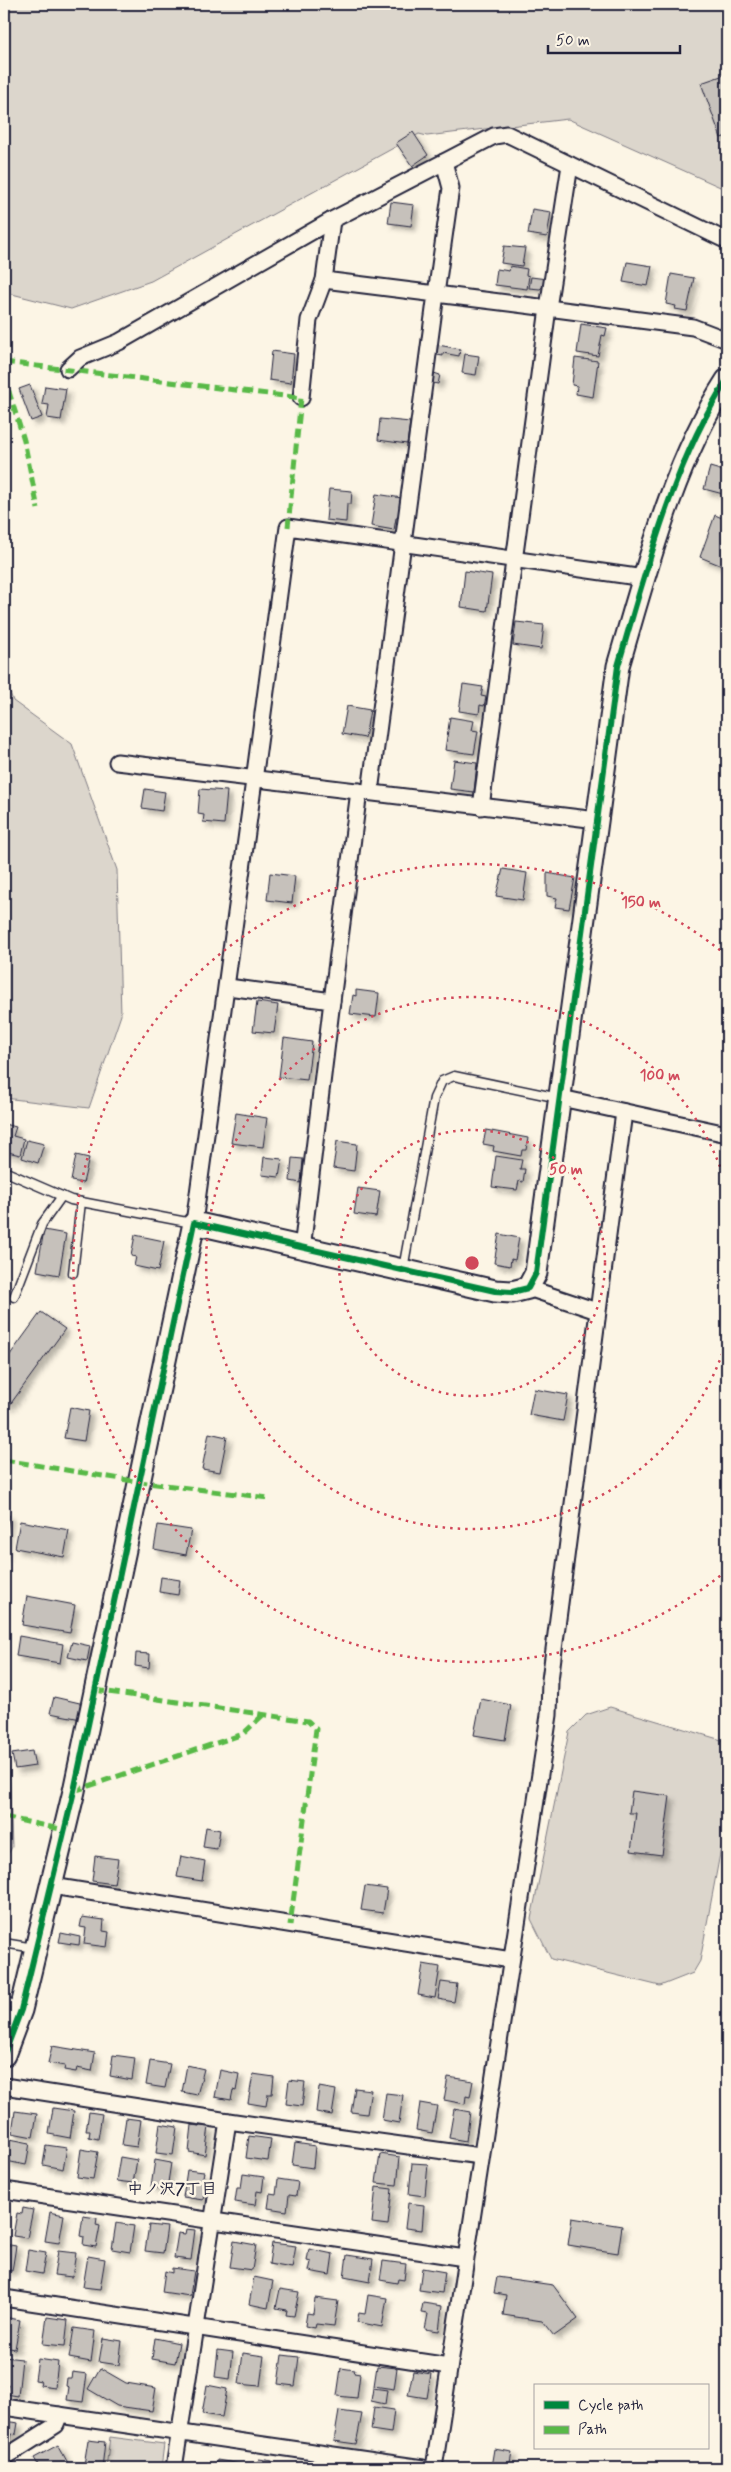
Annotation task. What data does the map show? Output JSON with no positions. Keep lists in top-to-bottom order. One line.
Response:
{"districts":["中ノ沢7丁目"],"legend":["Cycle path","Path"],"scale_bar":"50 m","rings":["150 m","100 m","50 m"]}
